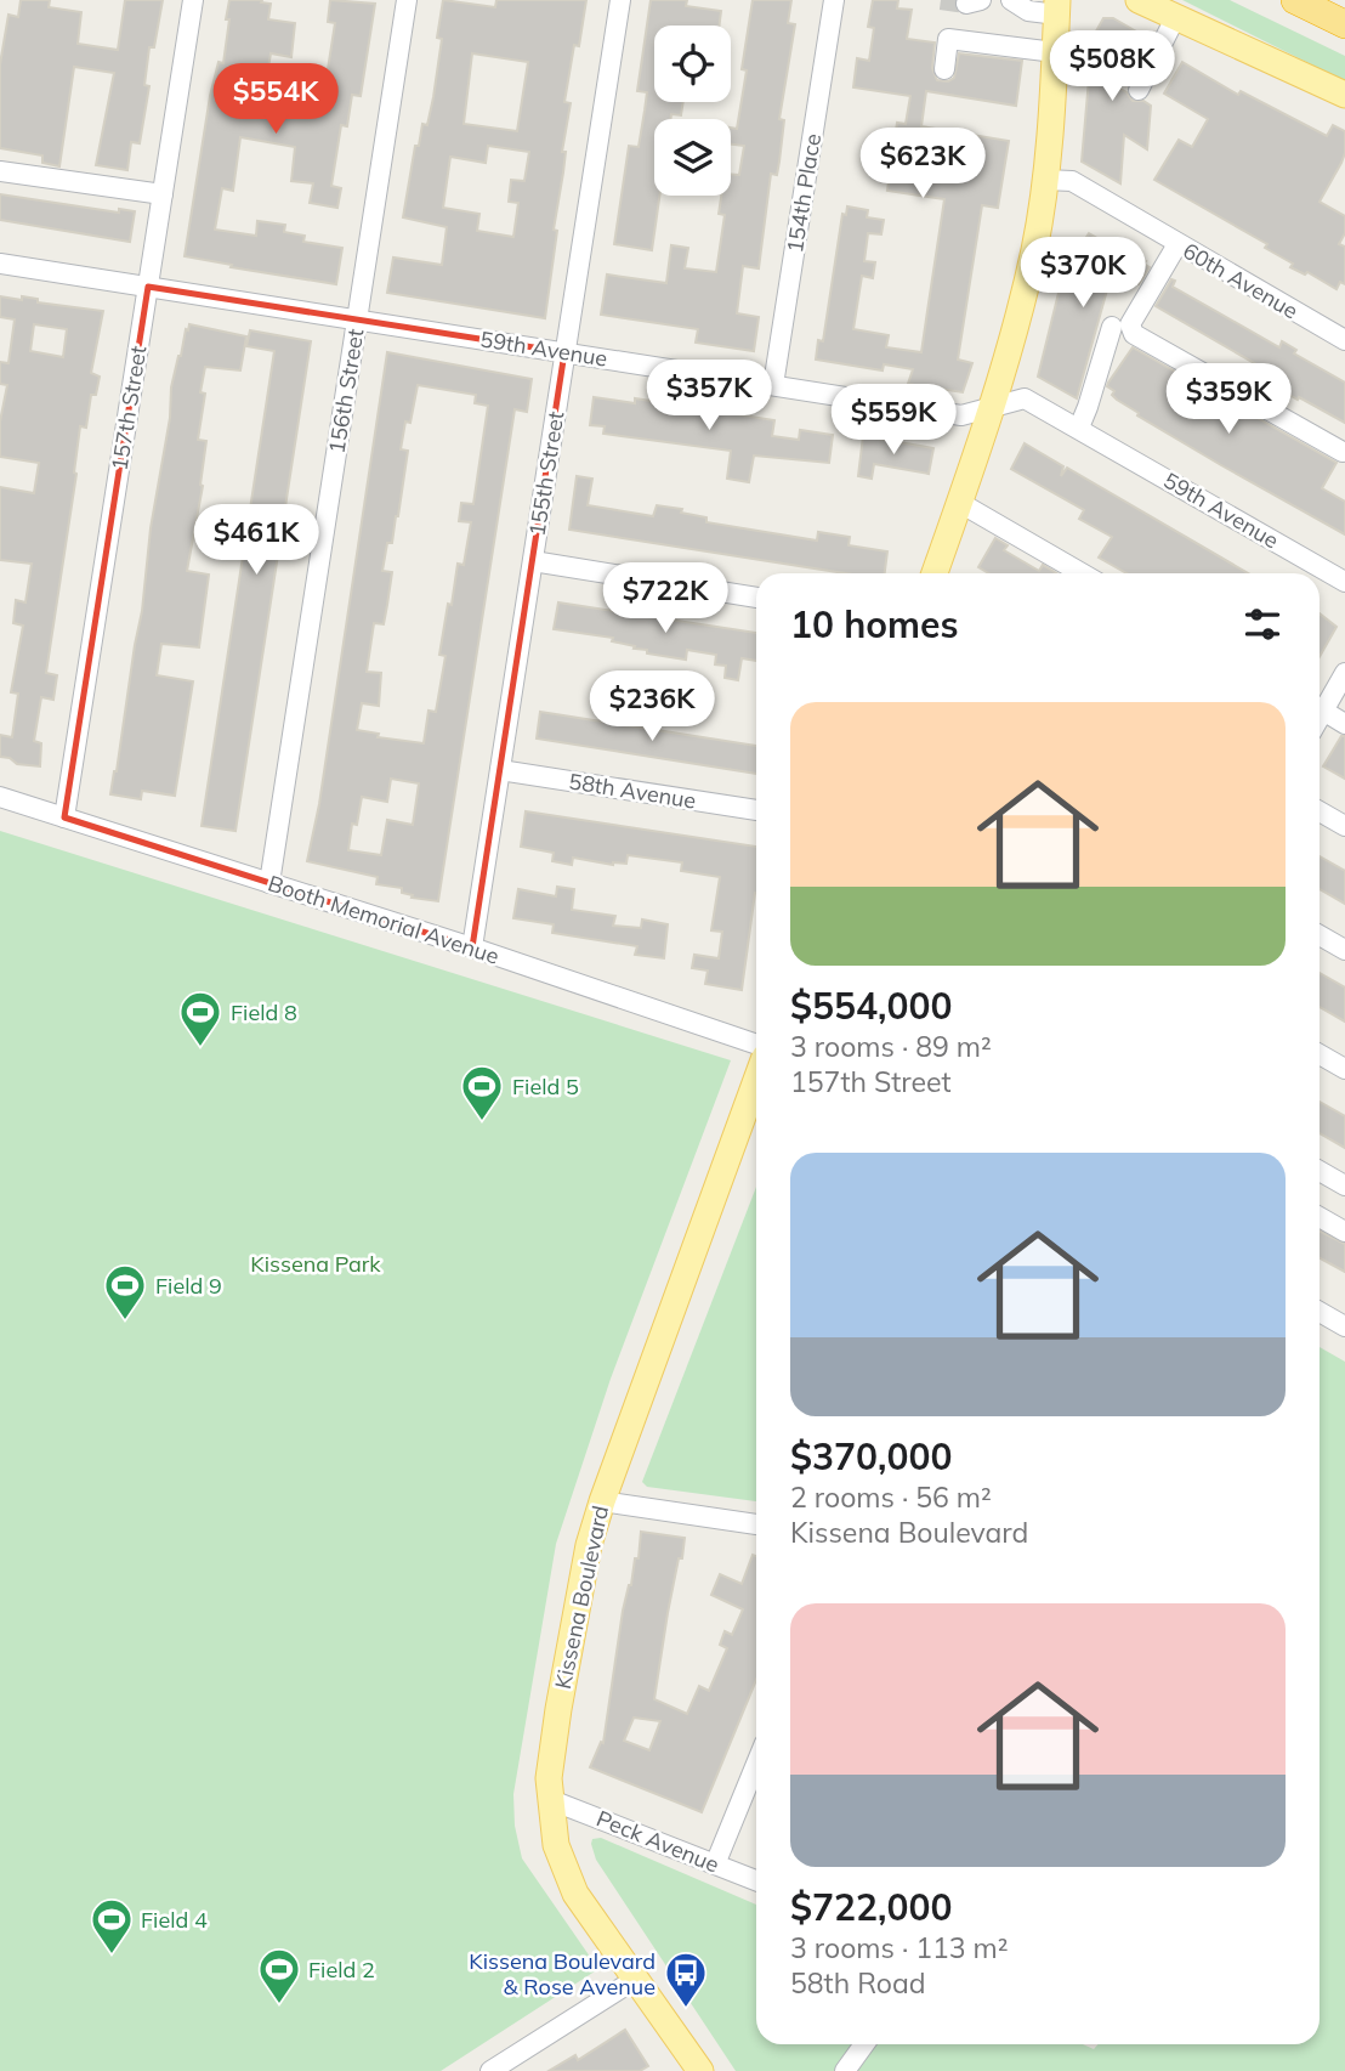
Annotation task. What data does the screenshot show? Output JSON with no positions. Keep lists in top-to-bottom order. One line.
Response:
{"streets":{"main road":["Kissena Boulevard"],"street":["154th Place","60th Avenue","59th Avenue","156th Street","157th Street","155th Street","58th Avenue","Booth Memorial Avenue","Peck Avenue"]},"crossings":[["154th Place","59th Avenue"],["59th Avenue","156th Street"],["59th Avenue","157th Street"],["59th Avenue","155th Street"],["156th Street","Booth Memorial Avenue"],["157th Street","Booth Memorial Avenue"],["155th Street","58th Avenue"],["155th Street","Booth Memorial Avenue"],["Kissena Boulevard","Peck Avenue"]],"parks":["Kissena Park"],"places":{"sports":["Field 8","Field 5","Field 9","Field 4","Field 2"],"bus stop":["Kissena Boulevard & Rose Avenue"]},"page":{"price":["$508K","$554K","$623K","$370K","$357K","$359K","$559K","$461K","$722K","$236K"],"heading":"10 homes","list":[{"name":"$554,000","note":"3 rooms · 89 m² · 157th Street"},{"name":"$370,000","note":"2 rooms · 56 m² · Kissena Boulevard"},{"name":"$722,000","note":"3 rooms · 113 m² · 58th Road"}]}}
